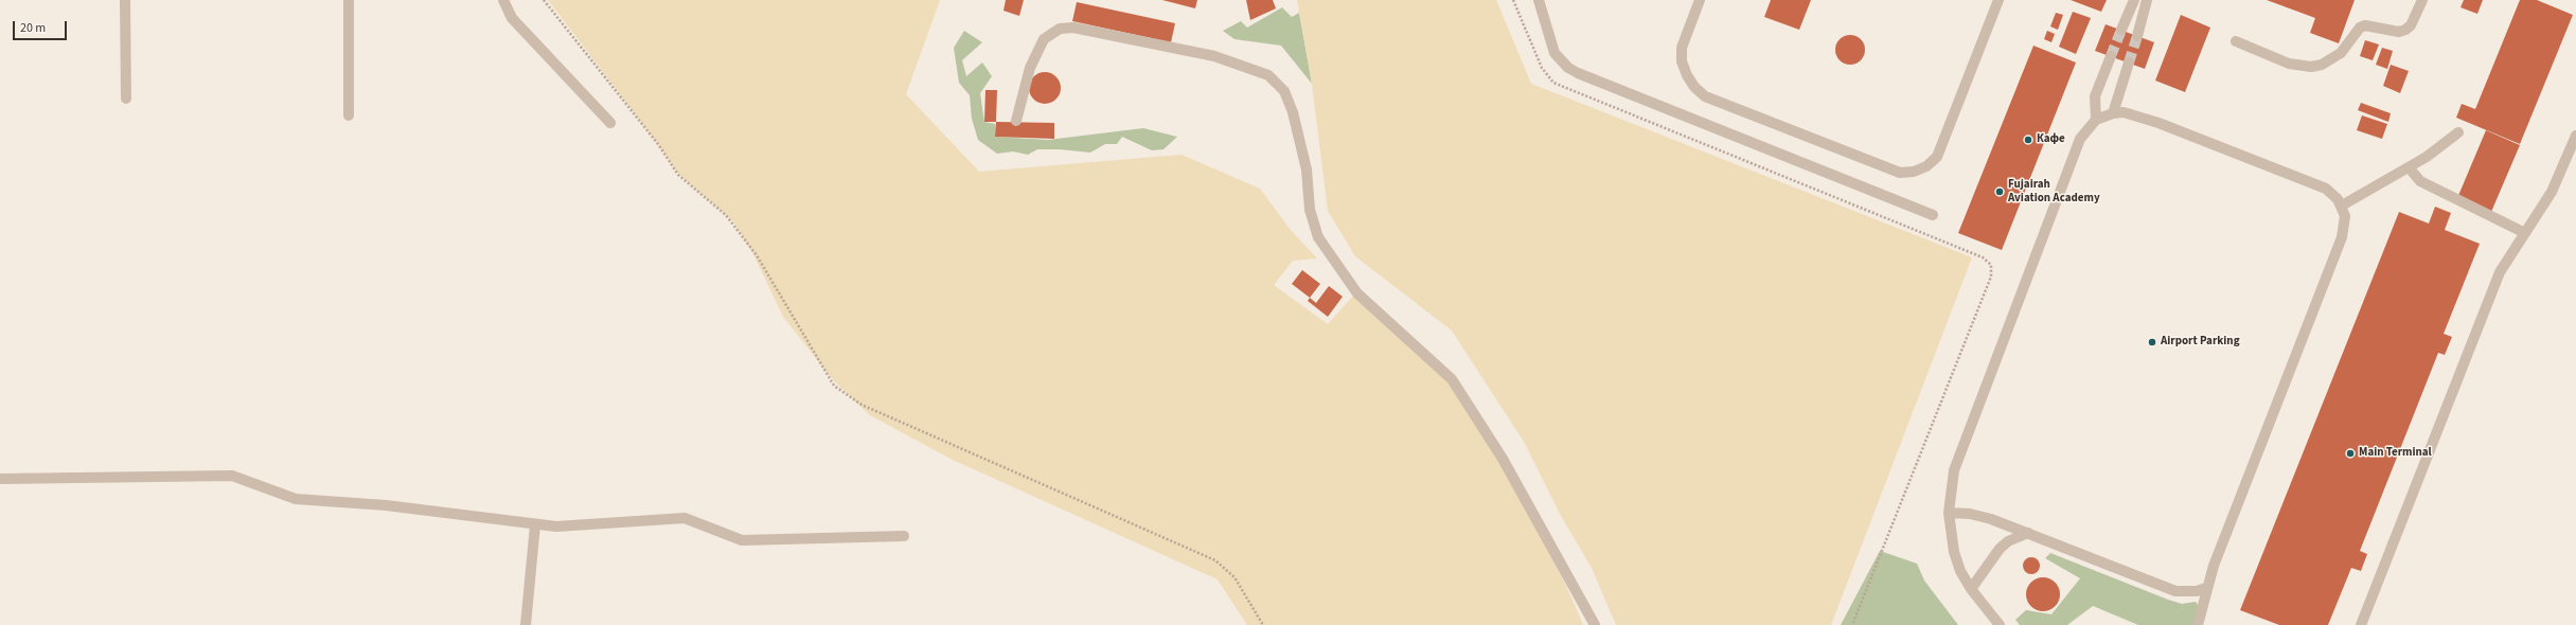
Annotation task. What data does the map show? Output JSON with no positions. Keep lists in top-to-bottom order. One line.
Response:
{"places":["Кафе","Fujairah Aviation Academy","Airport Parking","Main Terminal"],"scale_bar":"20 m"}
